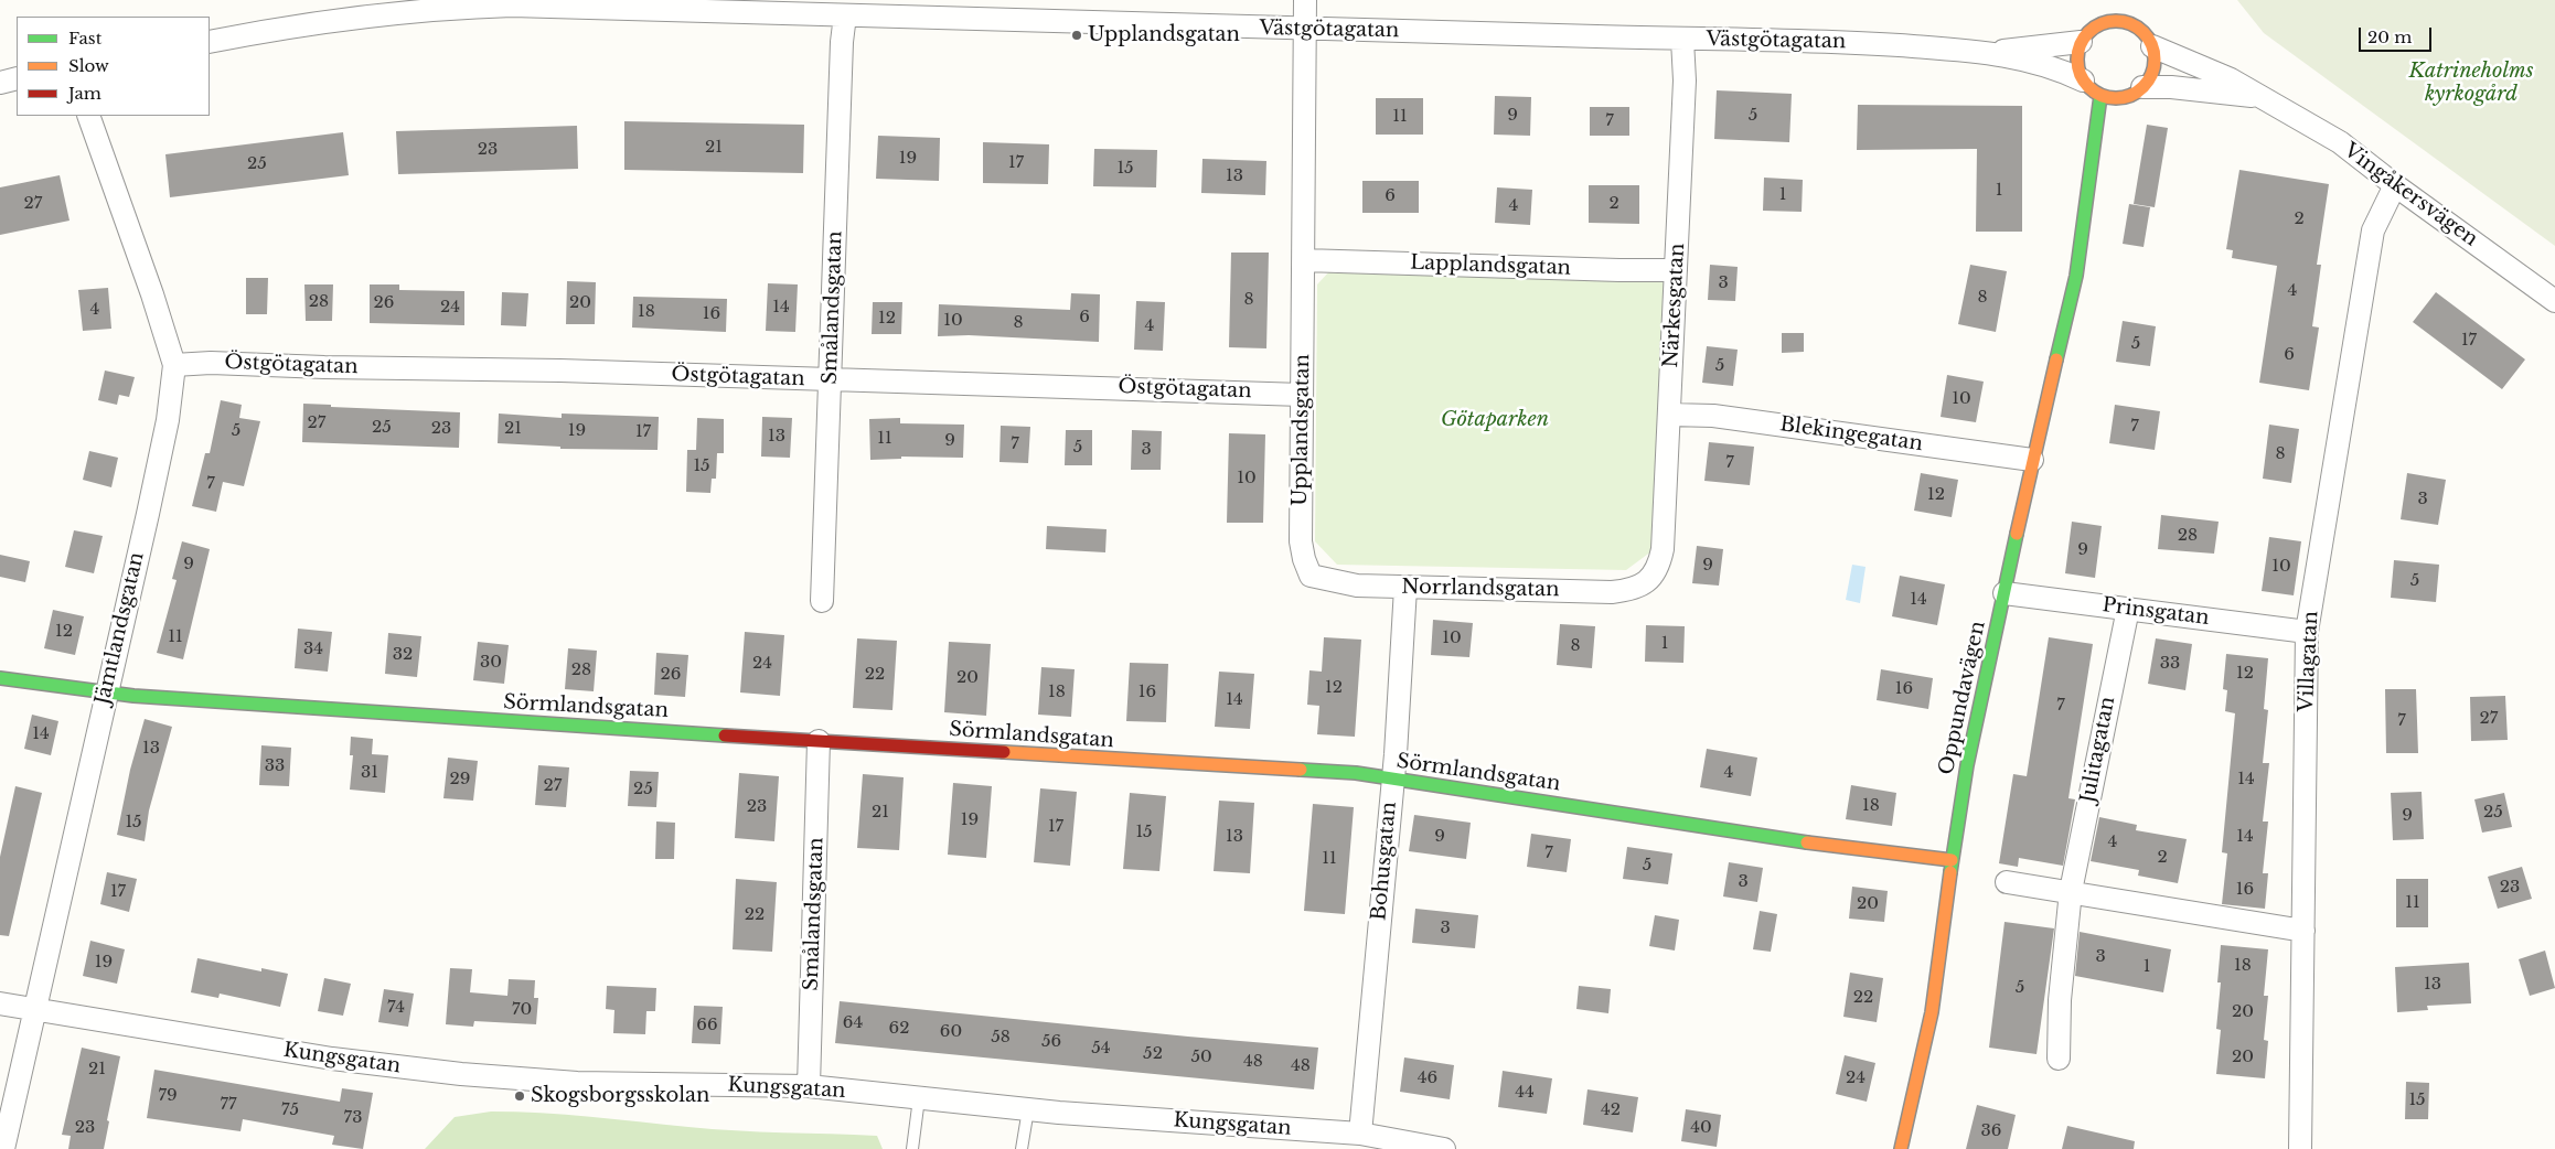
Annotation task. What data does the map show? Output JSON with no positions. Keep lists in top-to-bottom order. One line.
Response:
{"streets":{"street":["Västgötagatan","Vingåkersvägen","Lapplandsgatan","Närkesgatan","Smålandsgatan","Östgötagatan","Upplandsgatan","Blekingegatan","Norrlandsgatan","Prinsgatan","Jämtlandsgatan","Villagatan","Oppundavägen","Sörmlandsgatan","Julitagatan","Bohusgatan","Kungsgatan"]},"crossings":[["Västgötagatan","Vingåkersvägen"],["Västgötagatan","Närkesgatan"],["Västgötagatan","Smålandsgatan"],["Västgötagatan","Upplandsgatan"],["Västgötagatan","Oppundavägen"],["Vingåkersvägen","Villagatan"],["Vingåkersvägen","Oppundavägen"],["Lapplandsgatan","Närkesgatan"],["Lapplandsgatan","Upplandsgatan"],["Närkesgatan","Blekingegatan"],["Närkesgatan","Norrlandsgatan"],["Smålandsgatan","Östgötagatan"],["Smålandsgatan","Sörmlandsgatan"],["Smålandsgatan","Kungsgatan"],["Östgötagatan","Upplandsgatan"],["Östgötagatan","Jämtlandsgatan"],["Upplandsgatan","Norrlandsgatan"],["Blekingegatan","Oppundavägen"],["Norrlandsgatan","Bohusgatan"],["Prinsgatan","Villagatan"],["Prinsgatan","Oppundavägen"],["Prinsgatan","Julitagatan"],["Jämtlandsgatan","Sörmlandsgatan"],["Jämtlandsgatan","Kungsgatan"],["Oppundavägen","Sörmlandsgatan"],["Sörmlandsgatan","Bohusgatan"],["Bohusgatan","Kungsgatan"]],"parks":["Katrineholms kyrkogård","Götaparken"],"places":["Upplandsgatan","Skogsborgsskolan"],"house_numbers":["9","5","11","7","21","23","19","17","25","15","13","1","1","6","27","2","4","2","3","4","8","8","28","26","20","24","14","4","18","16","6","12","10","8","4","17","5","6","5","10","27","7","25","23","21","5","19","17","13","11","9","7","5","3","8","7","15","10","7","12","3","28","9","9","9","10","5","14","12","11","10","1","8","34","32","30","24","33","28","12","26","22","20","12","16","18","16","14","7","27","7","14","13","33","31","4","29","14","27","25","18","23","21","25","9","19","15","17","15","13","9","14","4","7","2","11","5","3","23","16","17","11","20","22","3","3","19","18","1","13","5","22","74","70","20","64","66","62","60","58","56","54","52","50","20","48","48","21","46","24","44","79","15","77","75","42","73","23","40","36"],"legend":["Fast","Slow","Jam"],"scale_bar":"20 m"}
